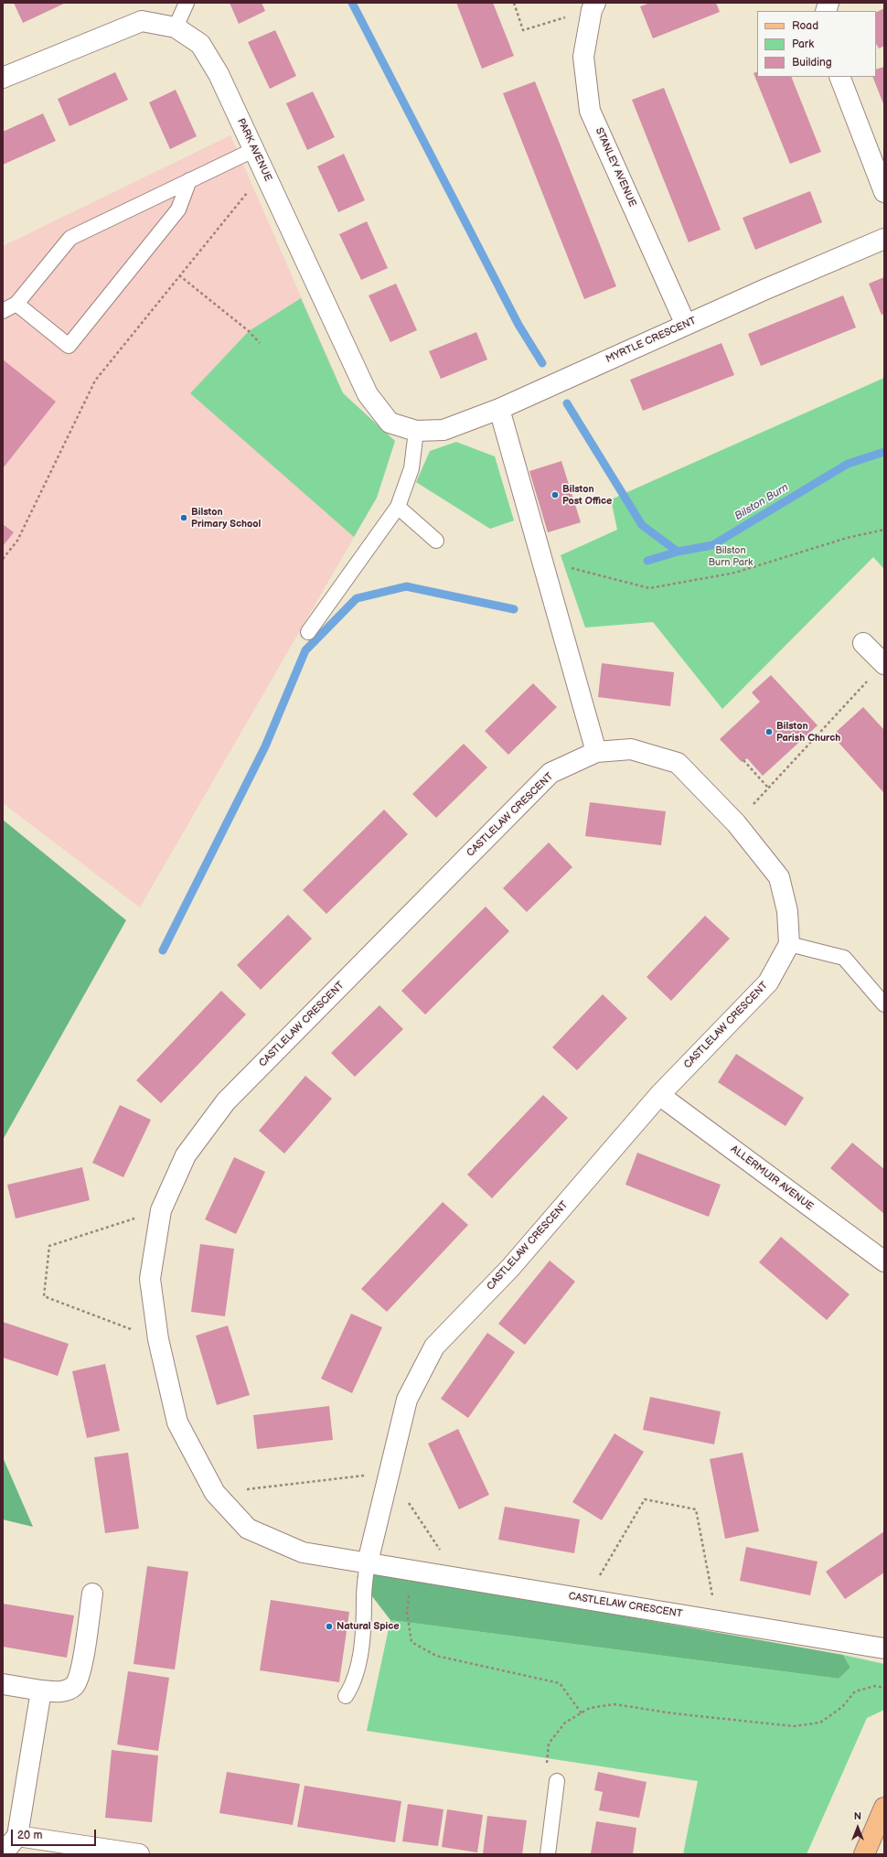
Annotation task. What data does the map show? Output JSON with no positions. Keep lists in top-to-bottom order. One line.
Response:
{"streets":{"street":["PARK AVENUE","STANLEY AVENUE","MYRTLE CRESCENT","CASTLELAW CRESCENT","ALLERMUIR AVENUE"]},"crossings":[["PARK AVENUE","MYRTLE CRESCENT"],["STANLEY AVENUE","MYRTLE CRESCENT"],["CASTLELAW CRESCENT","ALLERMUIR AVENUE"]],"water":["Bilston Burn"],"parks":["Bilston Burn Park"],"places":["Bilston Post Office","Bilston Primary School","Bilston Parish Church","Natural Spice"],"legend":["Road","Park","Building"],"scale_bar":"20 m","north":"top"}
